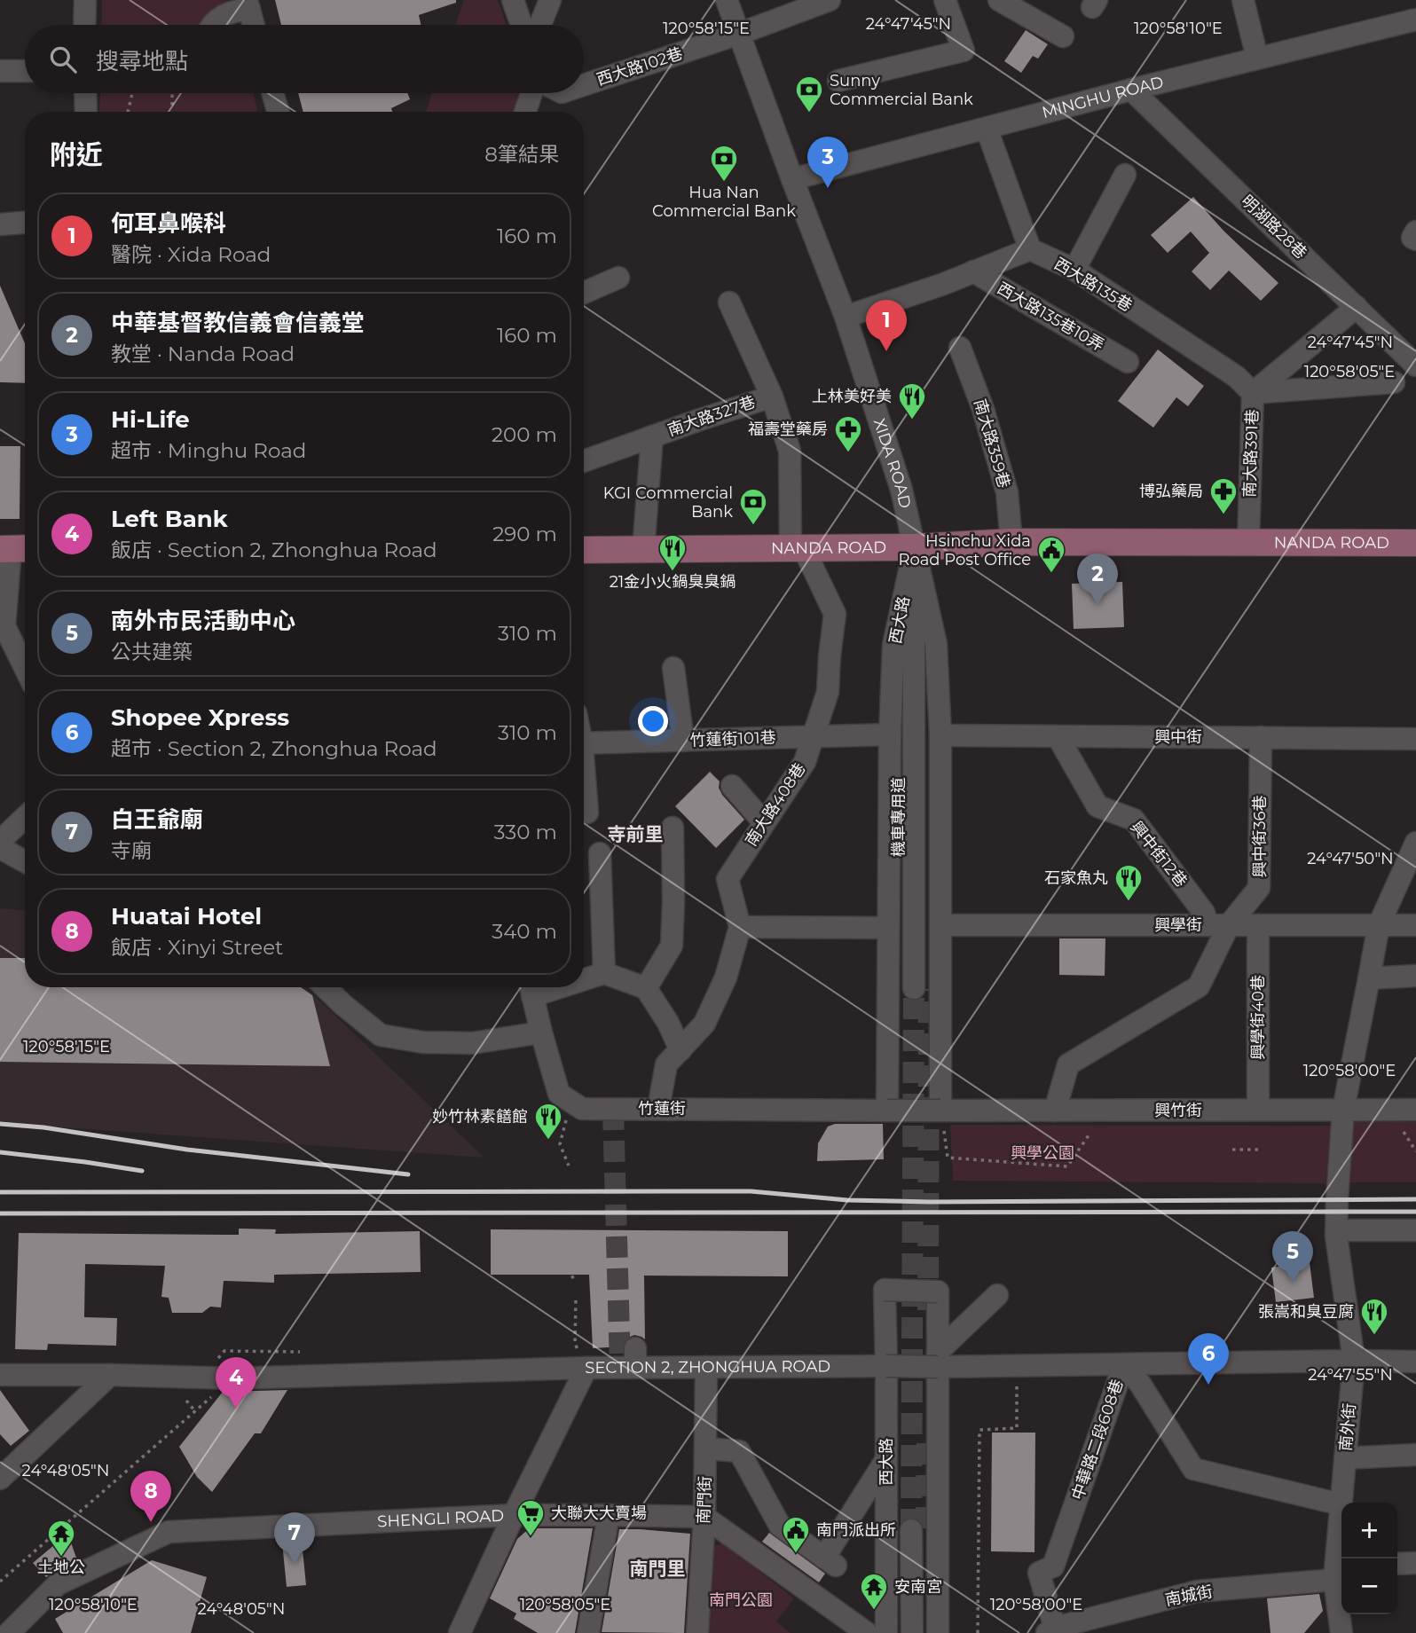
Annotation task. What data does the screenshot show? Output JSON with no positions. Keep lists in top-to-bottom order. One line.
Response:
{"streets":{"main road":["NANDA ROAD"],"street":["西大路102巷","MINGHU ROAD","明湖路28巷","西大路135巷","西大路135巷10弄","南大路327巷","南大路359巷","南大路391巷","XIDA ROAD","西大路","興中街","竹蓮街101巷","南大路408巷","機車專用道","興中街36巷","興中街12巷","興學街","興學街40巷","竹蓮街","興竹街","SECTION 2, ZHONGHUA ROAD","南外街","中華路二段608巷","南門街","SHENGLI ROAD","南城街"]},"crossings":[["西大路102巷","XIDA ROAD"],["MINGHU ROAD","明湖路28巷"],["MINGHU ROAD","XIDA ROAD"],["西大路135巷","南大路391巷"],["南大路327巷","NANDA ROAD"],["南大路327巷","南大路408巷"],["南大路359巷","NANDA ROAD"],["南大路391巷","NANDA ROAD"],["XIDA ROAD","NANDA ROAD"],["XIDA ROAD","西大路"],["XIDA ROAD","機車專用道"],["NANDA ROAD","西大路"],["NANDA ROAD","南大路408巷"],["西大路","興中街"],["西大路","竹蓮街101巷"],["西大路","機車專用道"],["西大路","興學街"],["西大路","竹蓮街"],["西大路","興竹街"],["西大路","SECTION 2, ZHONGHUA ROAD"],["興中街","興中街36巷"],["興中街","興中街12巷"],["竹蓮街101巷","南大路408巷"],["興中街36巷","興中街12巷"],["興中街36巷","興學街"],["興中街36巷","興竹街"],["興中街12巷","興學街"],["興學街","興學街40巷"],["興學街","南外街"],["興學街40巷","興竹街"],["竹蓮街","興竹街"],["興竹街","南外街"],["SECTION 2, ZHONGHUA ROAD","南外街"],["SECTION 2, ZHONGHUA ROAD","南門街"],["南外街","中華路二段608巷"],["南外街","南城街"],["中華路二段608巷","南城街"],["南門街","SHENGLI ROAD"]],"districts":["寺前里","南門里"],"parks":["興學公園","南門公園"],"places":{"bank":["Sunny Commercial Bank","Hua Nan Commercial Bank","KGI Commercial Bank"],"restaurant":["上林美好美","21金小火鍋臭臭鍋","石家魚丸","妙竹林素饍館","張嵩和臭豆腐"],"pharmacy":["福壽堂藥房","博弘藥局"],"public building":["Hsinchu Xida Road Post Office","南門派出所"],"supermarket":["大聯大大賣場"],"temple":["土地公","安南宮"]},"page":{"search":"搜尋地點","heading":["附近","8筆結果"],"pins":["3","1","2","5","6","4","8","7"],"list":[{"mark":"1","name":"何耳鼻喉科","note":"醫院 · Xida Road","value":"160 m"},{"mark":"2","name":"中華基督教信義會信義堂","note":"教堂 · Nanda Road","value":"160 m"},{"mark":"3","name":"Hi-Life","note":"超市 · Minghu Road","value":"200 m"},{"mark":"4","name":"Left Bank","note":"飯店 · Section 2, Zhonghua Road","value":"290 m"},{"mark":"5","name":"南外市民活動中心","note":"公共建築","value":"310 m"},{"mark":"6","name":"Shopee Xpress","note":"超市 · Section 2, Zhonghua Road","value":"310 m"},{"mark":"7","name":"白王爺廟","note":"寺廟","value":"330 m"},{"mark":"8","name":"Huatai Hotel","note":"飯店 · Xinyi Street","value":"340 m"}],"map_buttons":["+","−"]},"coordinates":["24°47'45\"N","120°58'15\"E","120°58'10\"E","120°58'05\"E","24°47'50\"N","120°58'00\"E","24°47'55\"N","24°48'05\"N"]}
